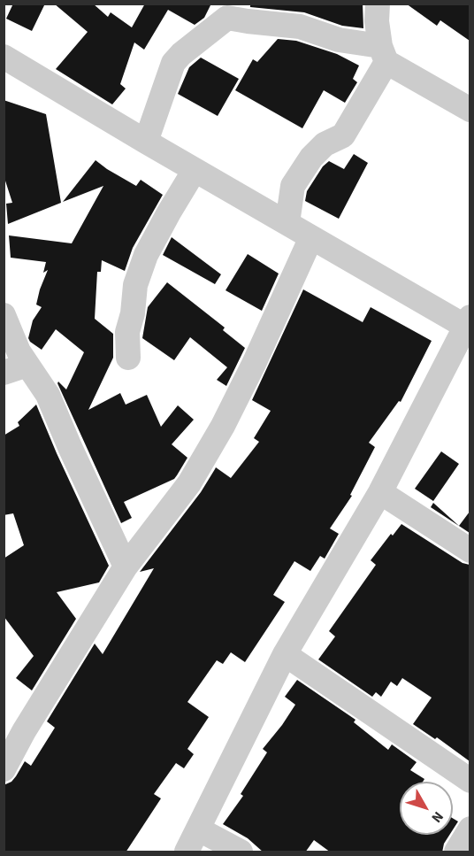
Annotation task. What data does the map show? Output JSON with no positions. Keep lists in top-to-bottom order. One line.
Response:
{"north":"bottom right"}
